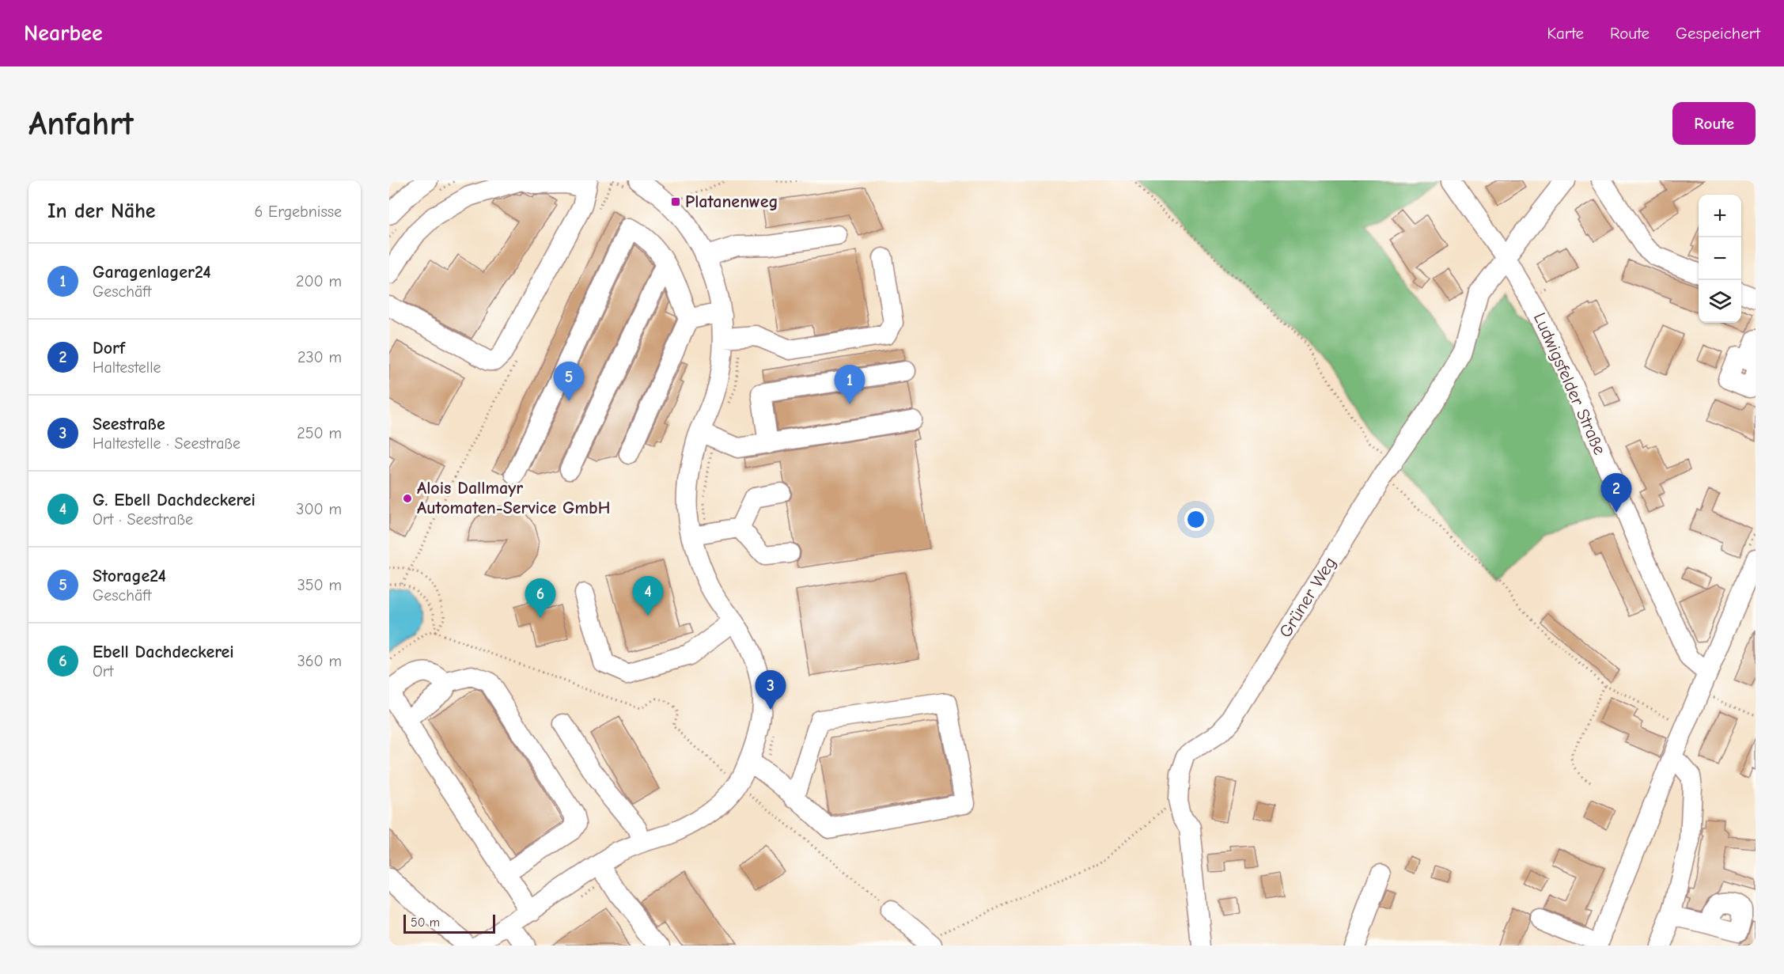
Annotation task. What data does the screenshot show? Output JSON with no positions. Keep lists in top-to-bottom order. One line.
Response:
{"streets":{"street":["Ludwigsfelder Straße","Grüner Weg"]},"crossings":[["Ludwigsfelder Straße","Grüner Weg"]],"places":{"transit":["Platanenweg"],"other":["Alois Dallmayr Automaten-Service GmbH"]},"scale_bar":"50 m","page":{"header":"Nearbee","nav":["Karte","Route","Gespeichert"],"buttons":"Route","title":"Anfahrt","heading":["In der Nähe","6 Ergebnisse"],"map_buttons":["+","−"],"list":[{"mark":"1","name":"Garagenlager24","note":"Geschäft","value":"200 m"},{"mark":"2","name":"Dorf","note":"Haltestelle","value":"230 m"},{"mark":"3","name":"Seestraße","note":"Haltestelle · Seestraße","value":"250 m"},{"mark":"4","name":"G. Ebell Dachdeckerei","note":"Ort · Seestraße","value":"300 m"},{"mark":"5","name":"Storage24","note":"Geschäft","value":"350 m"},{"mark":"6","name":"Ebell Dachdeckerei","note":"Ort","value":"360 m"}],"pins":["5","1","2","4","6","3"],"scale":"50 m"}}
